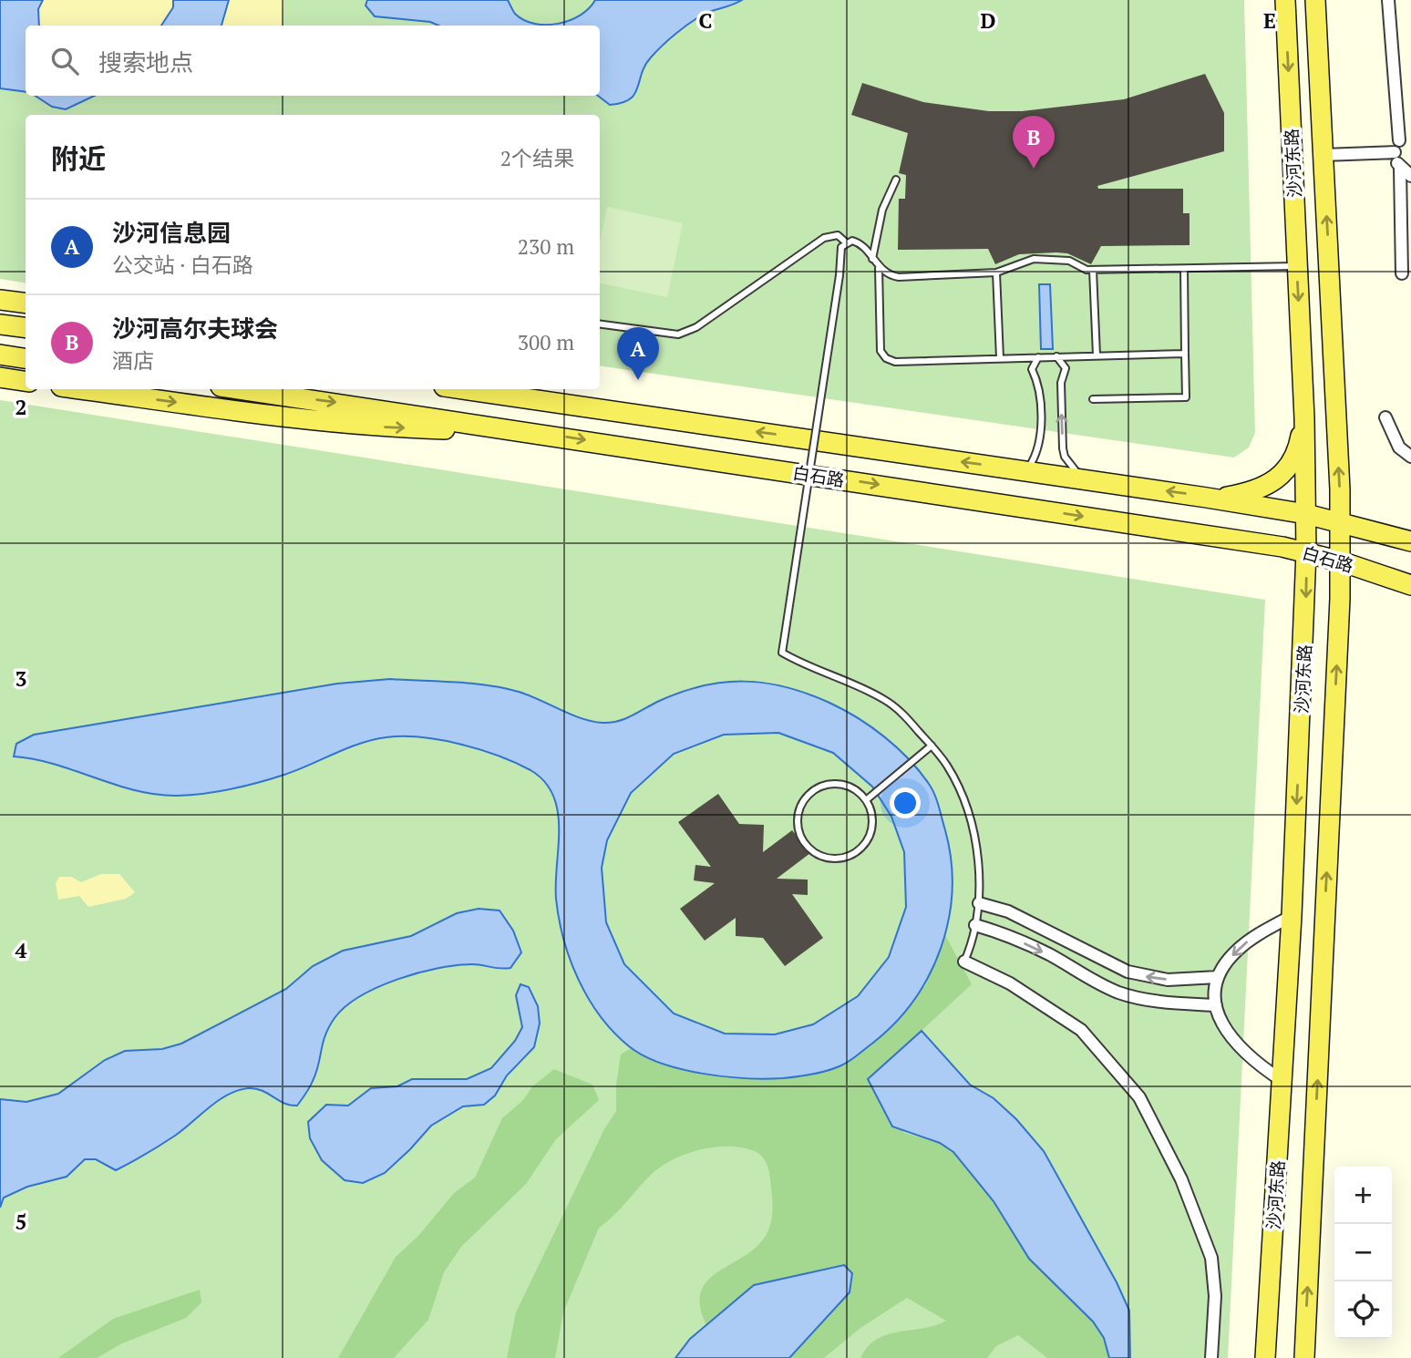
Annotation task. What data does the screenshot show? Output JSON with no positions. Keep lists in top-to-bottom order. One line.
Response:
{"streets":{"main road":["沙河东路","白石路"]},"crossings":[["沙河东路","白石路"]],"page":{"search":"搜索地点","heading":["附近","2个结果"],"pins":["B","A"],"list":[{"mark":"A","name":"沙河信息园","note":"公交站 · 白石路","value":"230 m"},{"mark":"B","name":"沙河高尔夫球会","note":"酒店","value":"300 m"}],"map_buttons":["+","−"]},"grid":{"columns":["C","D","E"],"rows":["2","3","4","5"]}}
